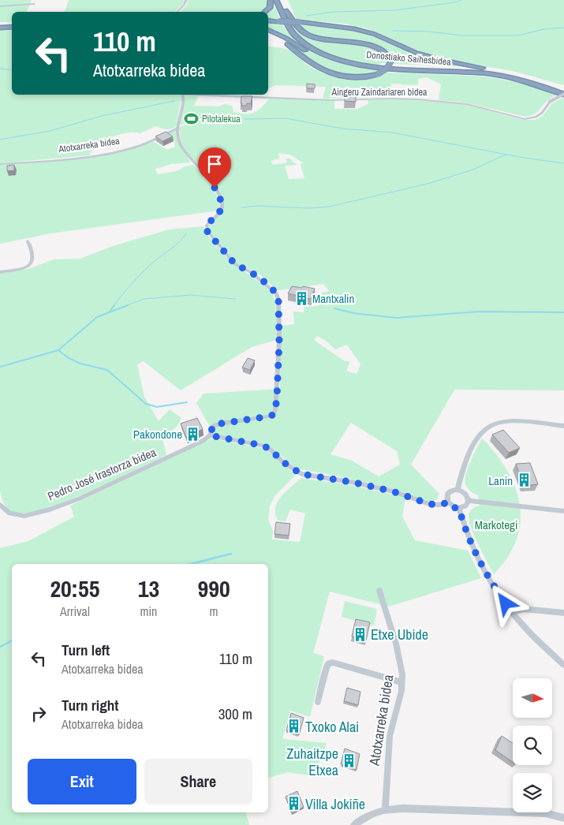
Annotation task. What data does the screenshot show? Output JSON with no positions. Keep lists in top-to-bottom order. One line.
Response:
{"streets":{"highway":["Donostiako Saihesbidea"],"street":["Aingeru Zaindariaren bidea","Atotxarreka bidea","Pedro José Irastorza bidea"]},"crossings":[["Donostiako Saihesbidea","Aingeru Zaindariaren bidea"]],"parks":["Markotegi"],"places":{"sports":["Pilotalekua"],"building":["Mantxalin","Pakondone","Lanin","Etxe Ubide","Txoko Alai","Zuhaitzpe Etxea","Villa Jokiñe"]},"north":"right","page":{"turn":["110 m","Atotxarreka bidea"],"eta":["20:55","Arrival","13","min","990","m"],"list":[{"name":"Turn left","note":"Atotxarreka bidea","value":"110 m"},{"name":"Turn right","note":"Atotxarreka bidea","value":"300 m"}],"buttons":["Exit","Share"]}}
